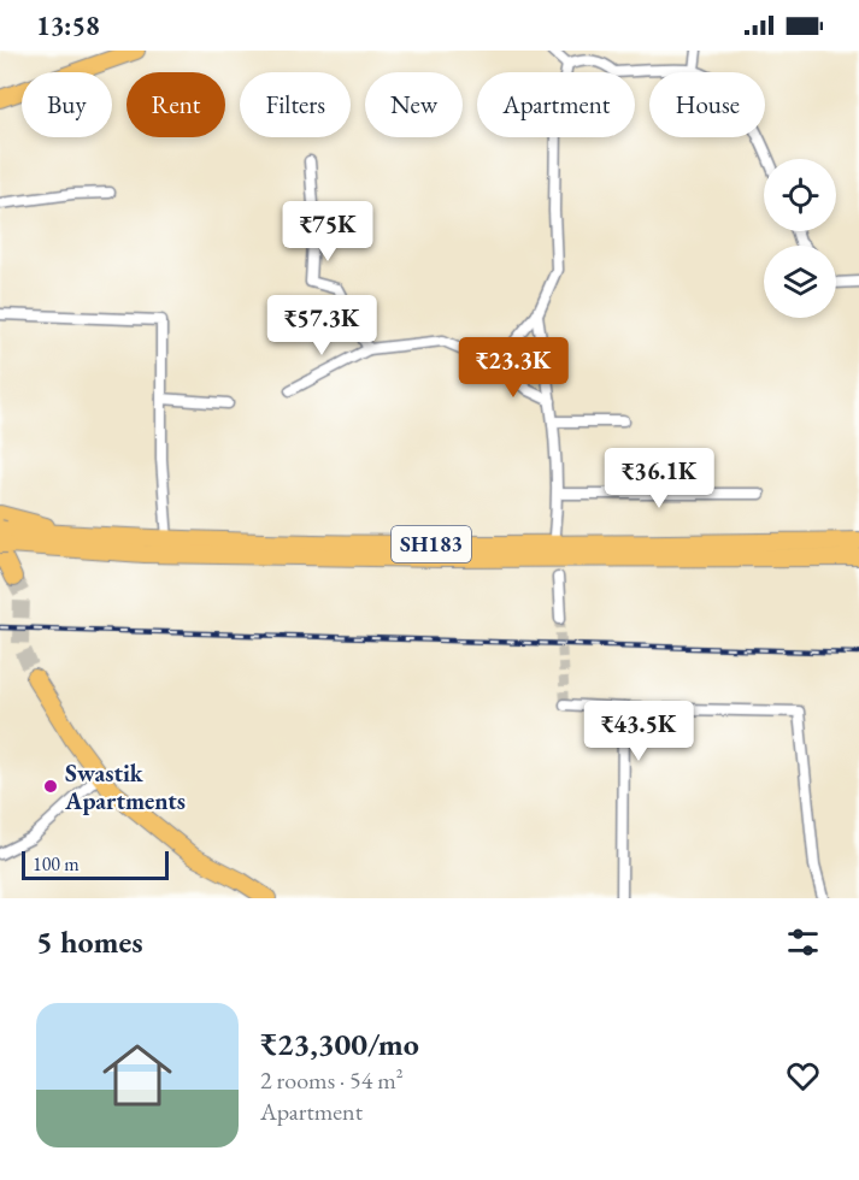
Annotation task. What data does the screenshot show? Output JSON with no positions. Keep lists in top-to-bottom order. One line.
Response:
{"streets":{"main road":["SH183"]},"places":["Swastik Apartments"],"scale_bar":"100 m","page":{"status":"13:58","chip":["Buy","Rent","Filters","New","Apartment","House"],"price":["₹75K","₹57.3K","₹23.3K","₹36.1K","₹43.5K"],"scale":"100 m","heading":"5 homes","list":[{"name":"₹23,300/mo","note":"2 rooms · 54 m² · Apartment"}]}}
